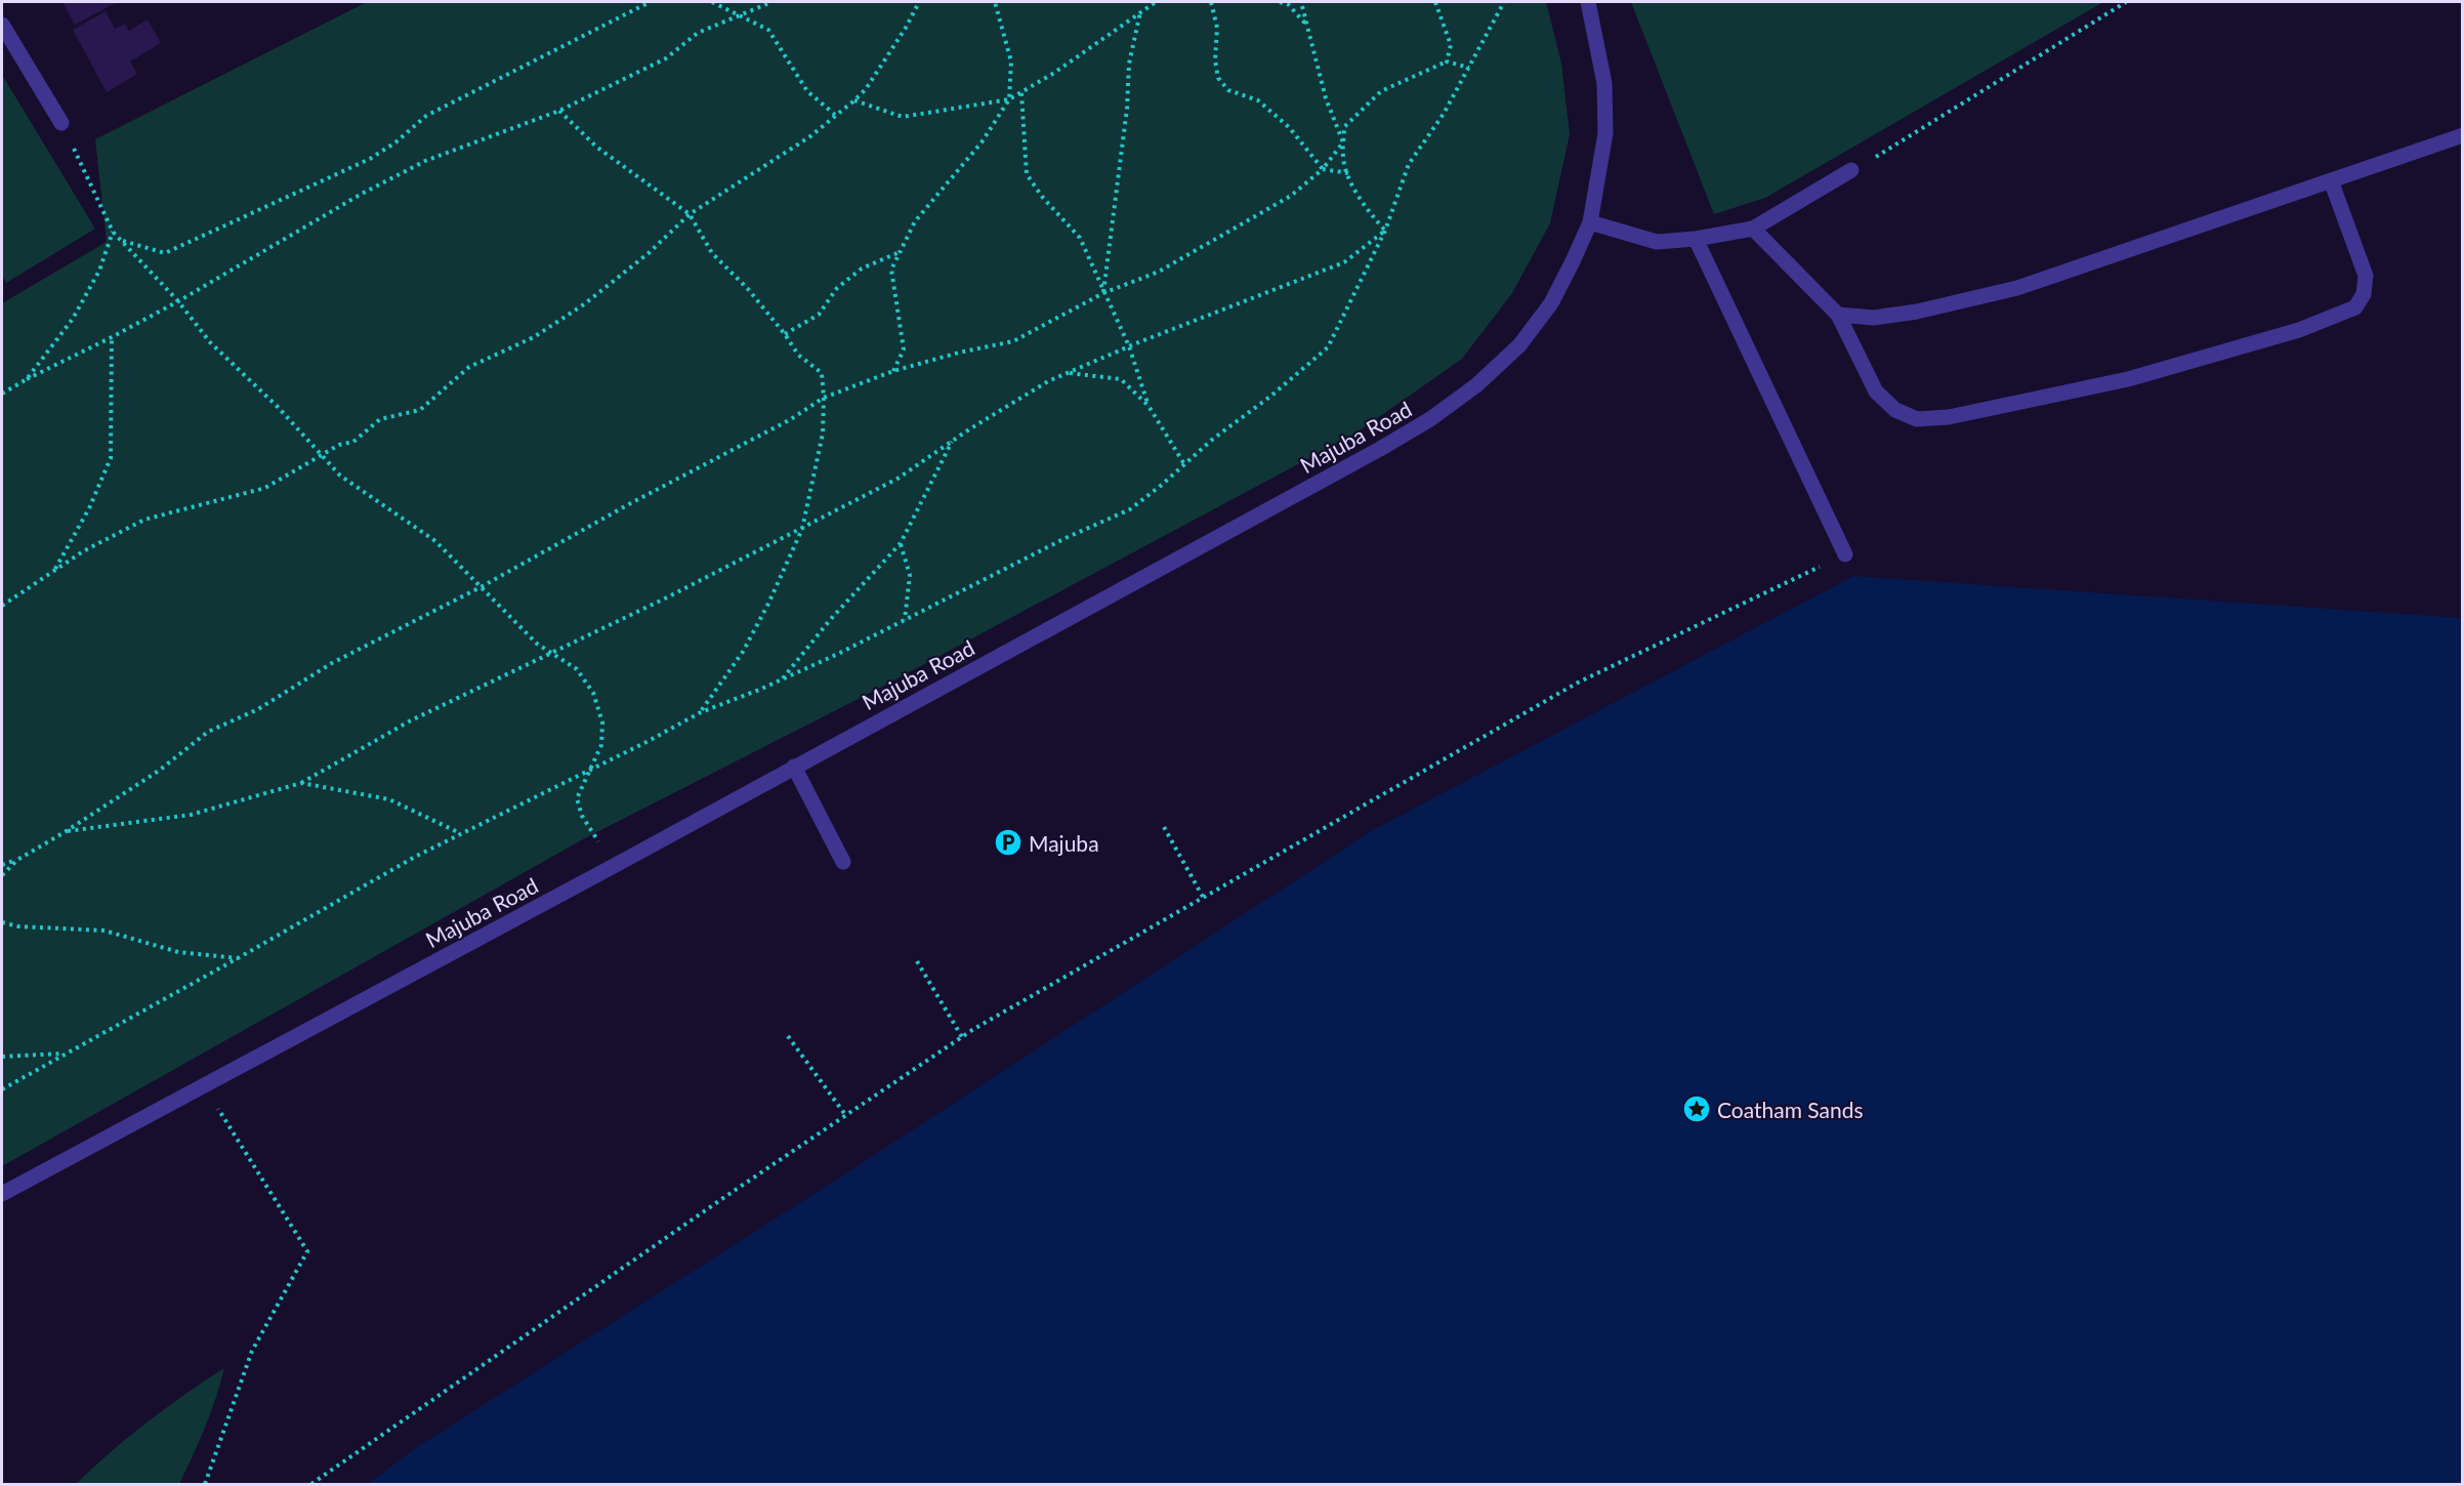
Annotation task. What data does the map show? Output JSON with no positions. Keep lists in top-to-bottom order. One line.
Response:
{"streets":{"street":["Majuba Road"]},"places":{"parking":["Majuba"],"place":["Coatham Sands"]}}
